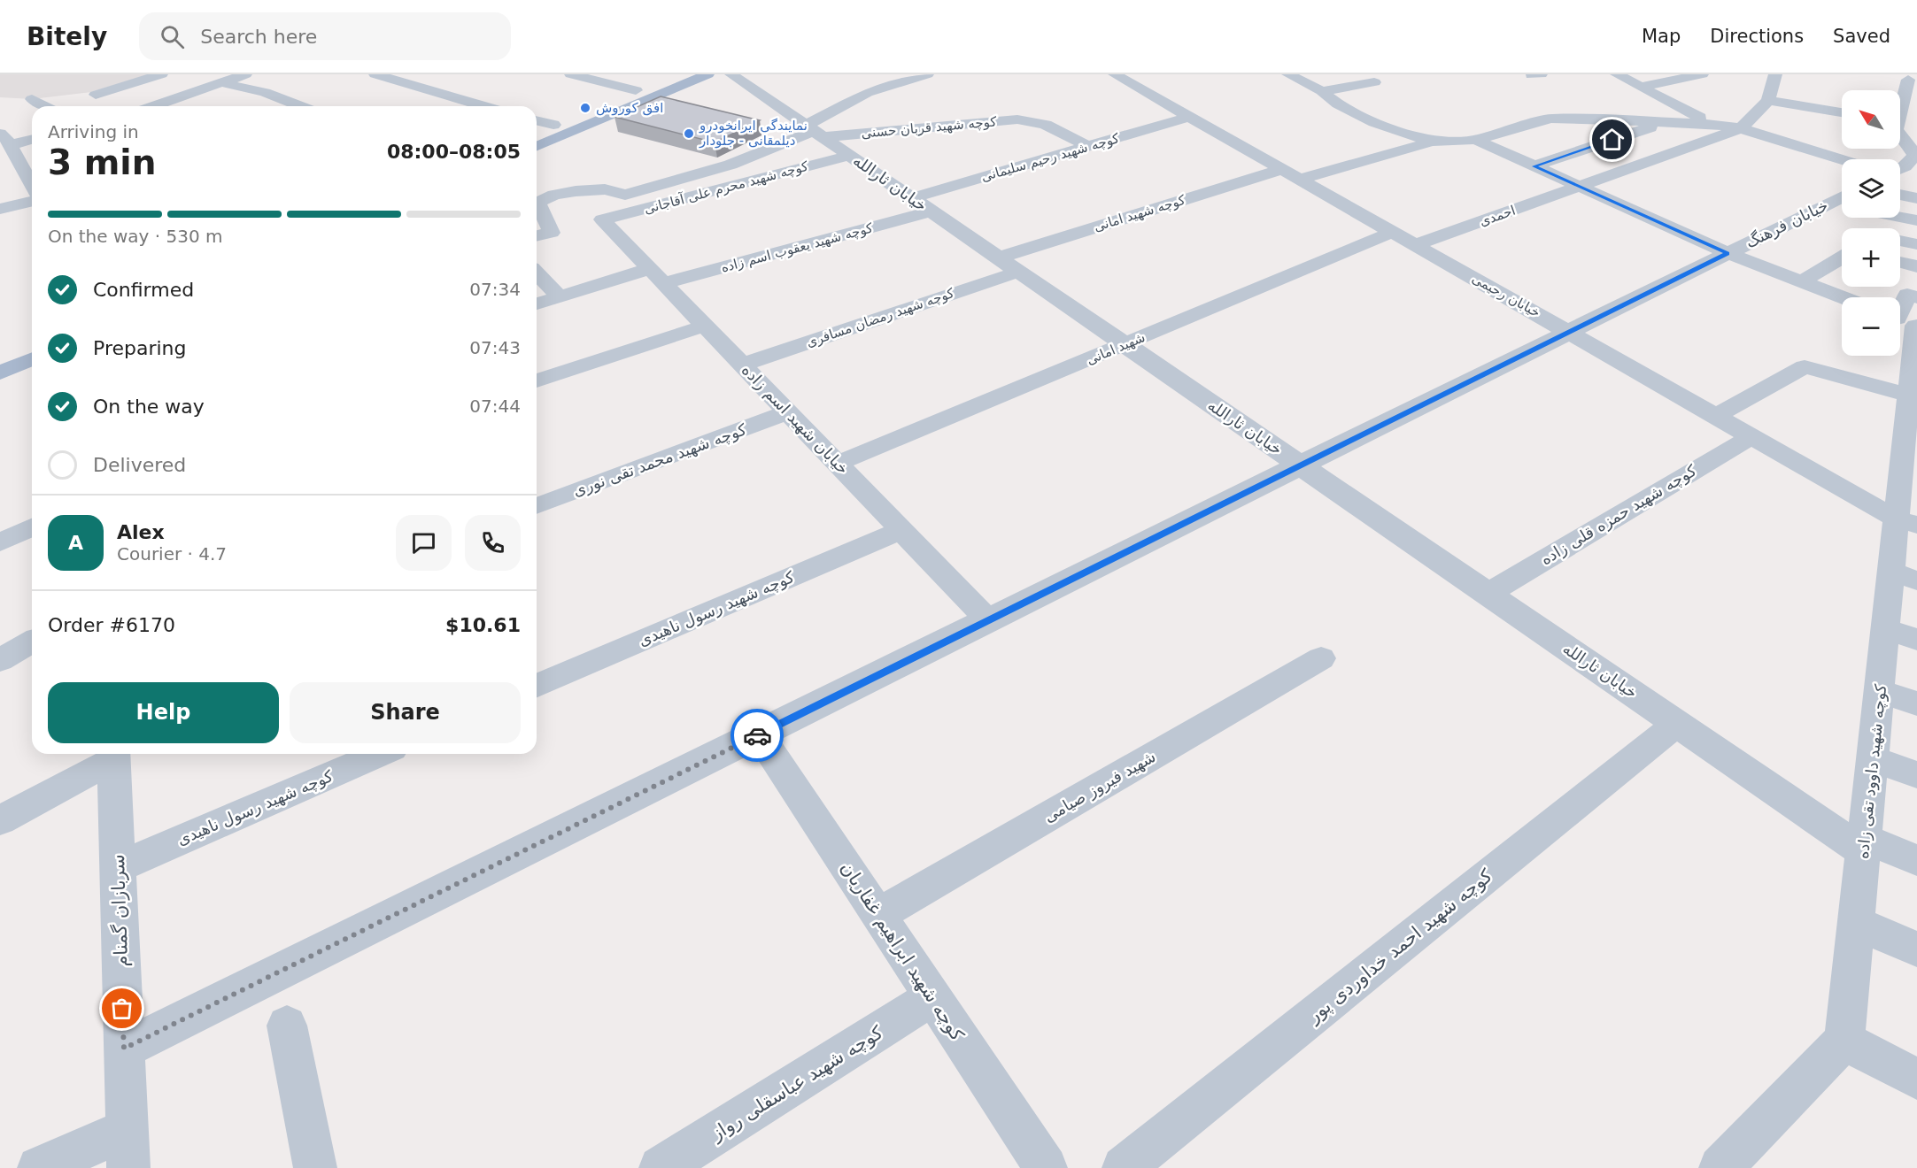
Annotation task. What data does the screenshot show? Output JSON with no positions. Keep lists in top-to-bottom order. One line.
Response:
{"streets":{"street":["کوچه شهید قربان حسنی","کوچه شهید رحیم سلیمانی","خیابان ثارالله","کوچه شهید محرم علی آقاجانی","کوچه شهید امانی","احمدی","خیابان فرهنگ","کوچه شهید یعقوب اسم زاده","خیابان رحیمی","کوچه شهید رمضان مسافری","شهید امانی","خیابان شهید اسم زاده","کوچه شهید محمد تقی نوری","کوچه شهید حمزه قلی زاده","کوچه شهید رسول ناهیدی","کوچه شهید داوود تقی زاده","شهید فیروز صیامی","سربازان گمنام","کوچه شهید احمد خداوردی پور","کوچه شهید ابراهیم غفاریان","کوچه شهید عباسقلی رواز"]},"crossings":[["کوچه شهید قربان حسنی","کوچه شهید رحیم سلیمانی"],["کوچه شهید قربان حسنی","خیابان ثارالله"],["کوچه شهید قربان حسنی","کوچه شهید محرم علی آقاجانی"],["کوچه شهید رحیم سلیمانی","خیابان ثارالله"],["کوچه شهید رحیم سلیمانی","کوچه شهید یعقوب اسم زاده"],["کوچه شهید رحیم سلیمانی","خیابان رحیمی"],["خیابان ثارالله","کوچه شهید محرم علی آقاجانی"],["خیابان ثارالله","کوچه شهید امانی"],["خیابان ثارالله","خیابان فرهنگ"],["خیابان ثارالله","کوچه شهید یعقوب اسم زاده"],["خیابان ثارالله","کوچه شهید رمضان مسافری"],["خیابان ثارالله","شهید امانی"],["خیابان ثارالله","کوچه شهید حمزه قلی زاده"],["خیابان ثارالله","کوچه شهید داوود تقی زاده"],["خیابان ثارالله","کوچه شهید احمد خداوردی پور"],["کوچه شهید محرم علی آقاجانی","خیابان شهید اسم زاده"],["کوچه شهید امانی","خیابان رحیمی"],["کوچه شهید امانی","کوچه شهید رمضان مسافری"],["احمدی","خیابان رحیمی"],["خیابان فرهنگ","خیابان رحیمی"],["خیابان فرهنگ","خیابان شهید اسم زاده"],["خیابان فرهنگ","سربازان گمنام"],["خیابان فرهنگ","کوچه شهید ابراهیم غفاریان"],["کوچه شهید یعقوب اسم زاده","خیابان شهید اسم زاده"],["خیابان رحیمی","شهید امانی"],["خیابان رحیمی","کوچه شهید حمزه قلی زاده"],["خیابان رحیمی","کوچه شهید داوود تقی زاده"],["کوچه شهید رمضان مسافری","خیابان شهید اسم زاده"],["شهید امانی","خیابان شهید اسم زاده"],["خیابان شهید اسم زاده","کوچه شهید محمد تقی نوری"],["خیابان شهید اسم زاده","کوچه شهید رسول ناهیدی"],["کوچه شهید رسول ناهیدی","سربازان گمنام"],["شهید فیروز صیامی","کوچه شهید ابراهیم غفاریان"],["کوچه شهید ابراهیم غفاریان","کوچه شهید عباسقلی رواز"]],"places":["افق کوروش","نمایندگی ایرانخودرو دیلمقانی - جلودار"],"north":"top left","page":{"header":"Bitely","search":"Search here","nav":["Map","Directions","Saved"],"map_buttons":["+","−"],"heading":["3 min","Arriving in","08:00–08:05"],"panel":["Alex","Courier · 4.7","Order #6170","$10.61"],"bar":"On the way · 530 m","list":[["Confirmed","07:34"],["Preparing","07:43"],["On the way","07:44"],"Delivered"],"round":"A","buttons":["Help","Share"]}}
